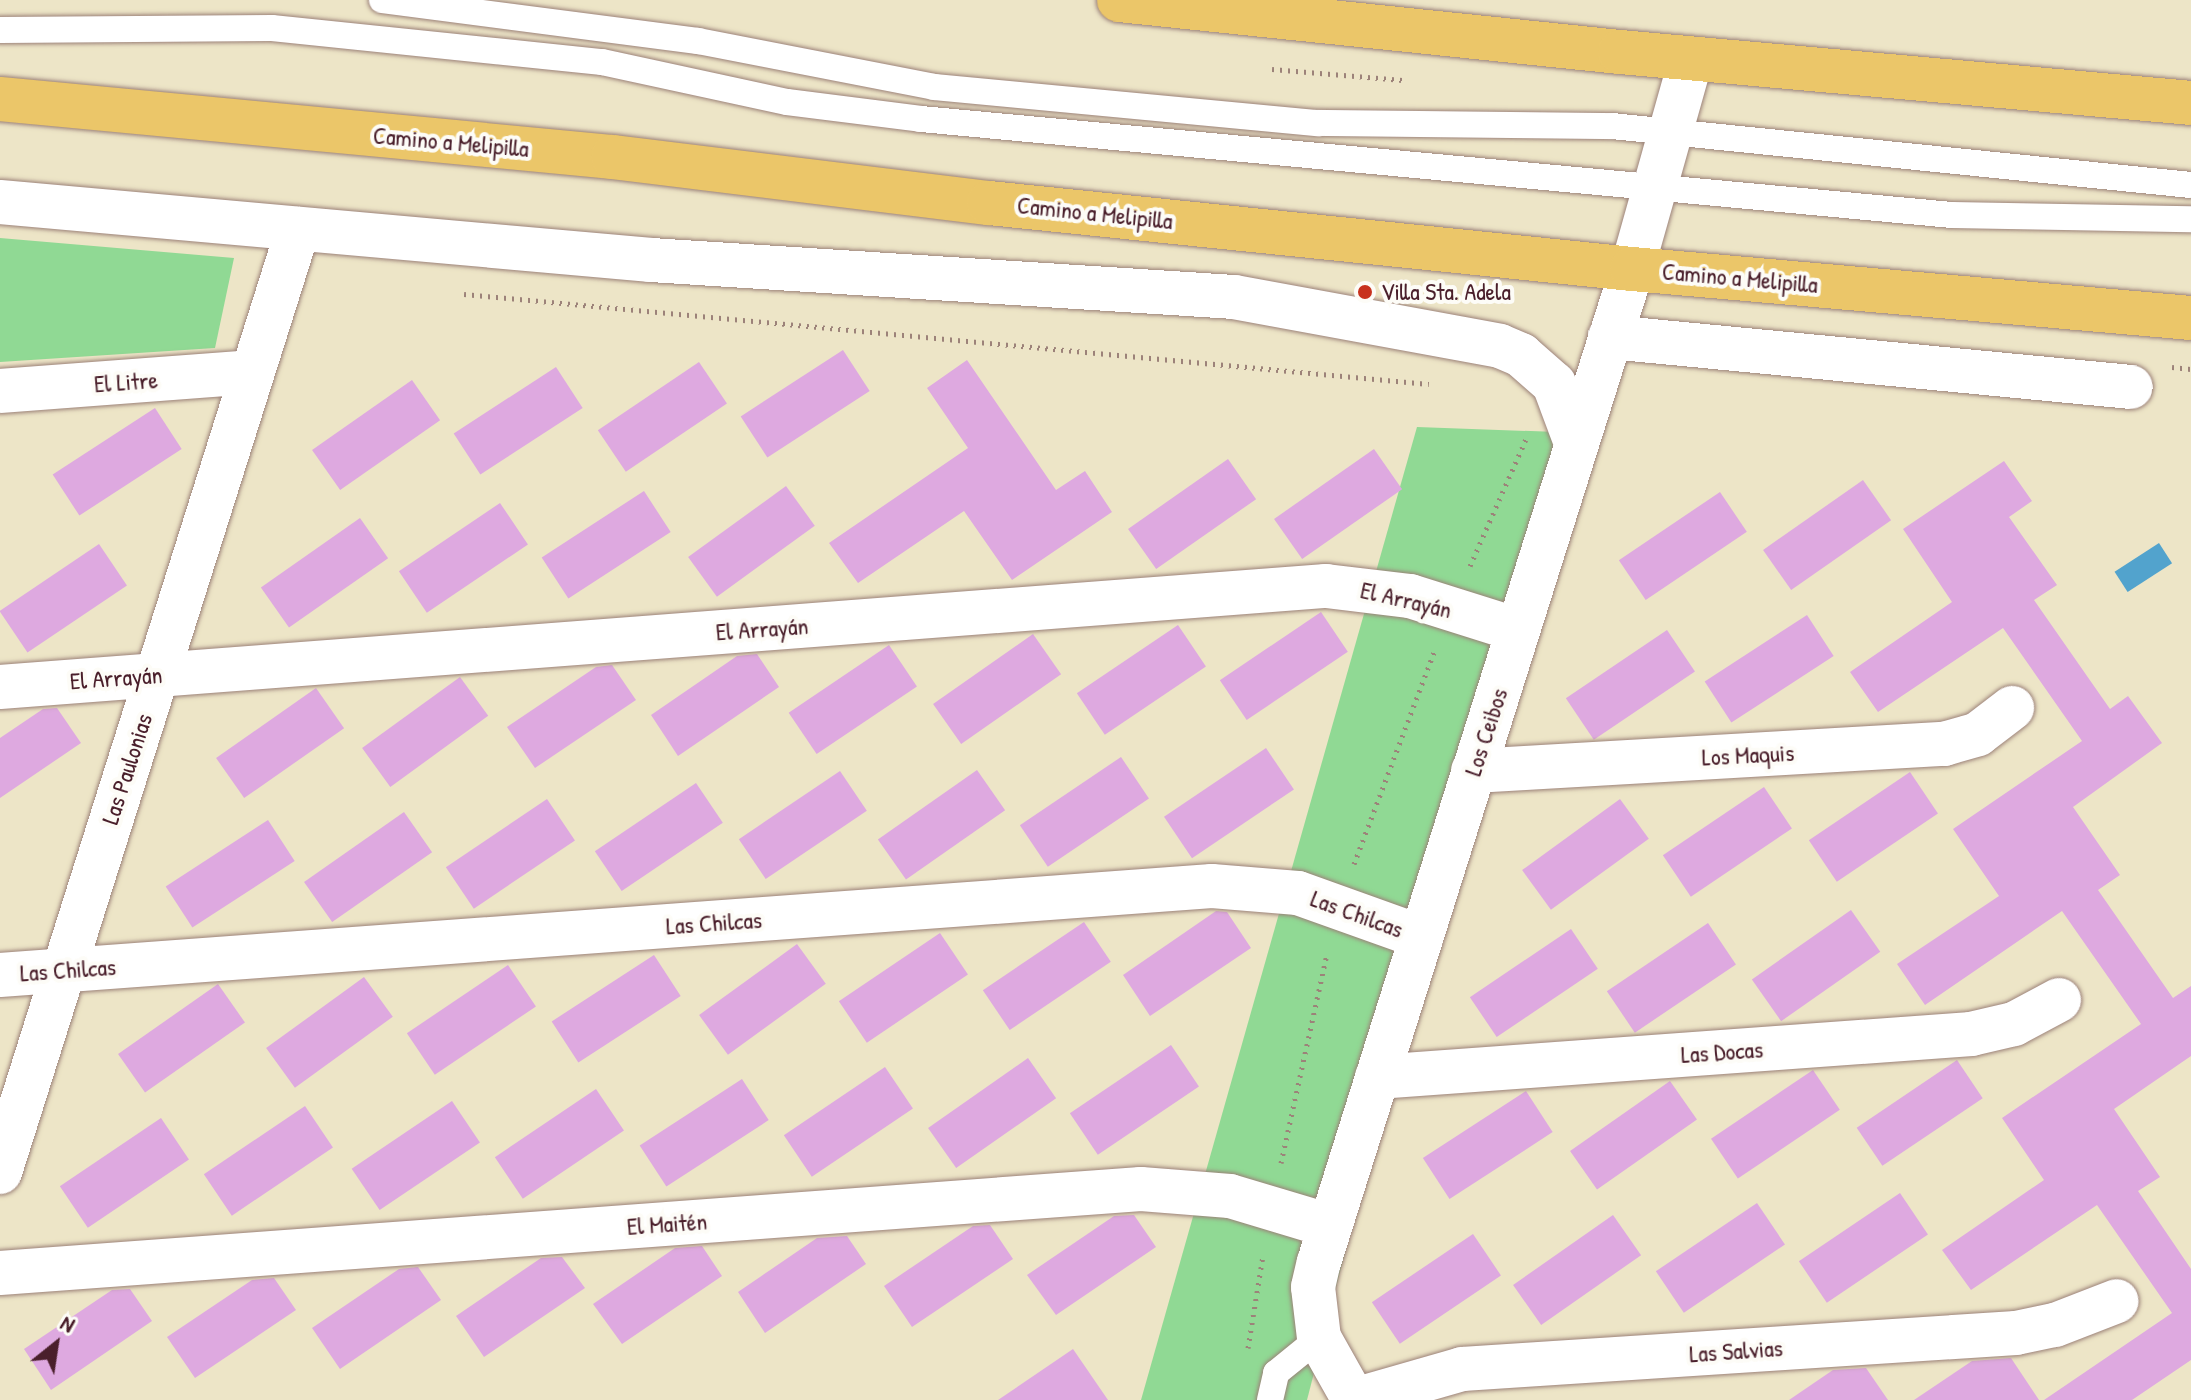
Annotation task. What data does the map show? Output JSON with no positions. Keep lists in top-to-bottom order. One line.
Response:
{"streets":{"main road":["Camino a Melipilla"],"street":["El Litre","El Arrayán","Los Ceibos","Los Maquis","Las Paulonias","Las Chilcas","Las Docas","El Maitén","Las Salvias"]},"crossings":[["Camino a Melipilla","Los Ceibos"],["El Litre","Las Paulonias"],["El Arrayán","Los Ceibos"],["El Arrayán","Las Paulonias"],["Los Ceibos","Los Maquis"],["Los Ceibos","Las Chilcas"],["Los Ceibos","Las Docas"],["Los Ceibos","El Maitén"],["Los Ceibos","Las Salvias"],["Las Paulonias","Las Chilcas"]],"places":["Villa Sta. Adela"],"north":"top right"}
